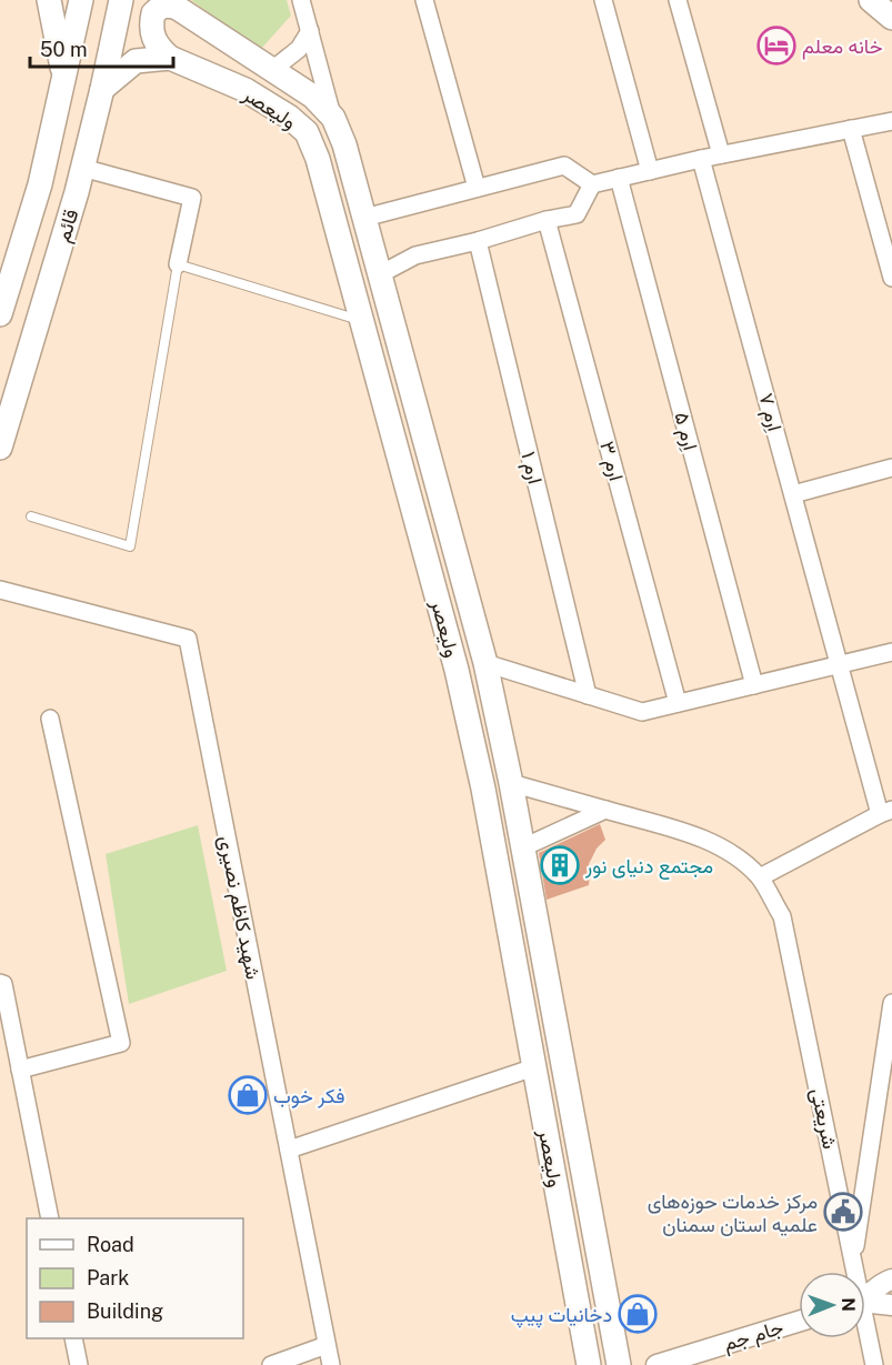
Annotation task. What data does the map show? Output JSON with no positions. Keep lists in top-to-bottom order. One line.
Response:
{"streets":{"main road":["ولیعصر","قائم"],"street":["اِرم ۷","اِرم ۵","ارم ۳","ارم ۱","شهید کاظم نصیری","شریعتی","جام جم"]},"crossings":[["ولیعصر","شریعتی"]],"places":{"hotel":["خانه معلم"],"building":["مجتمع دنیای نور"],"shop":["فکر خوب","دخانیات پیپ"],"public building":["مرکز خدمات حوزه‌های علمیه استان سمنان"]},"legend":["Road","Park","Building"],"scale_bar":"50 m","north":"right"}
